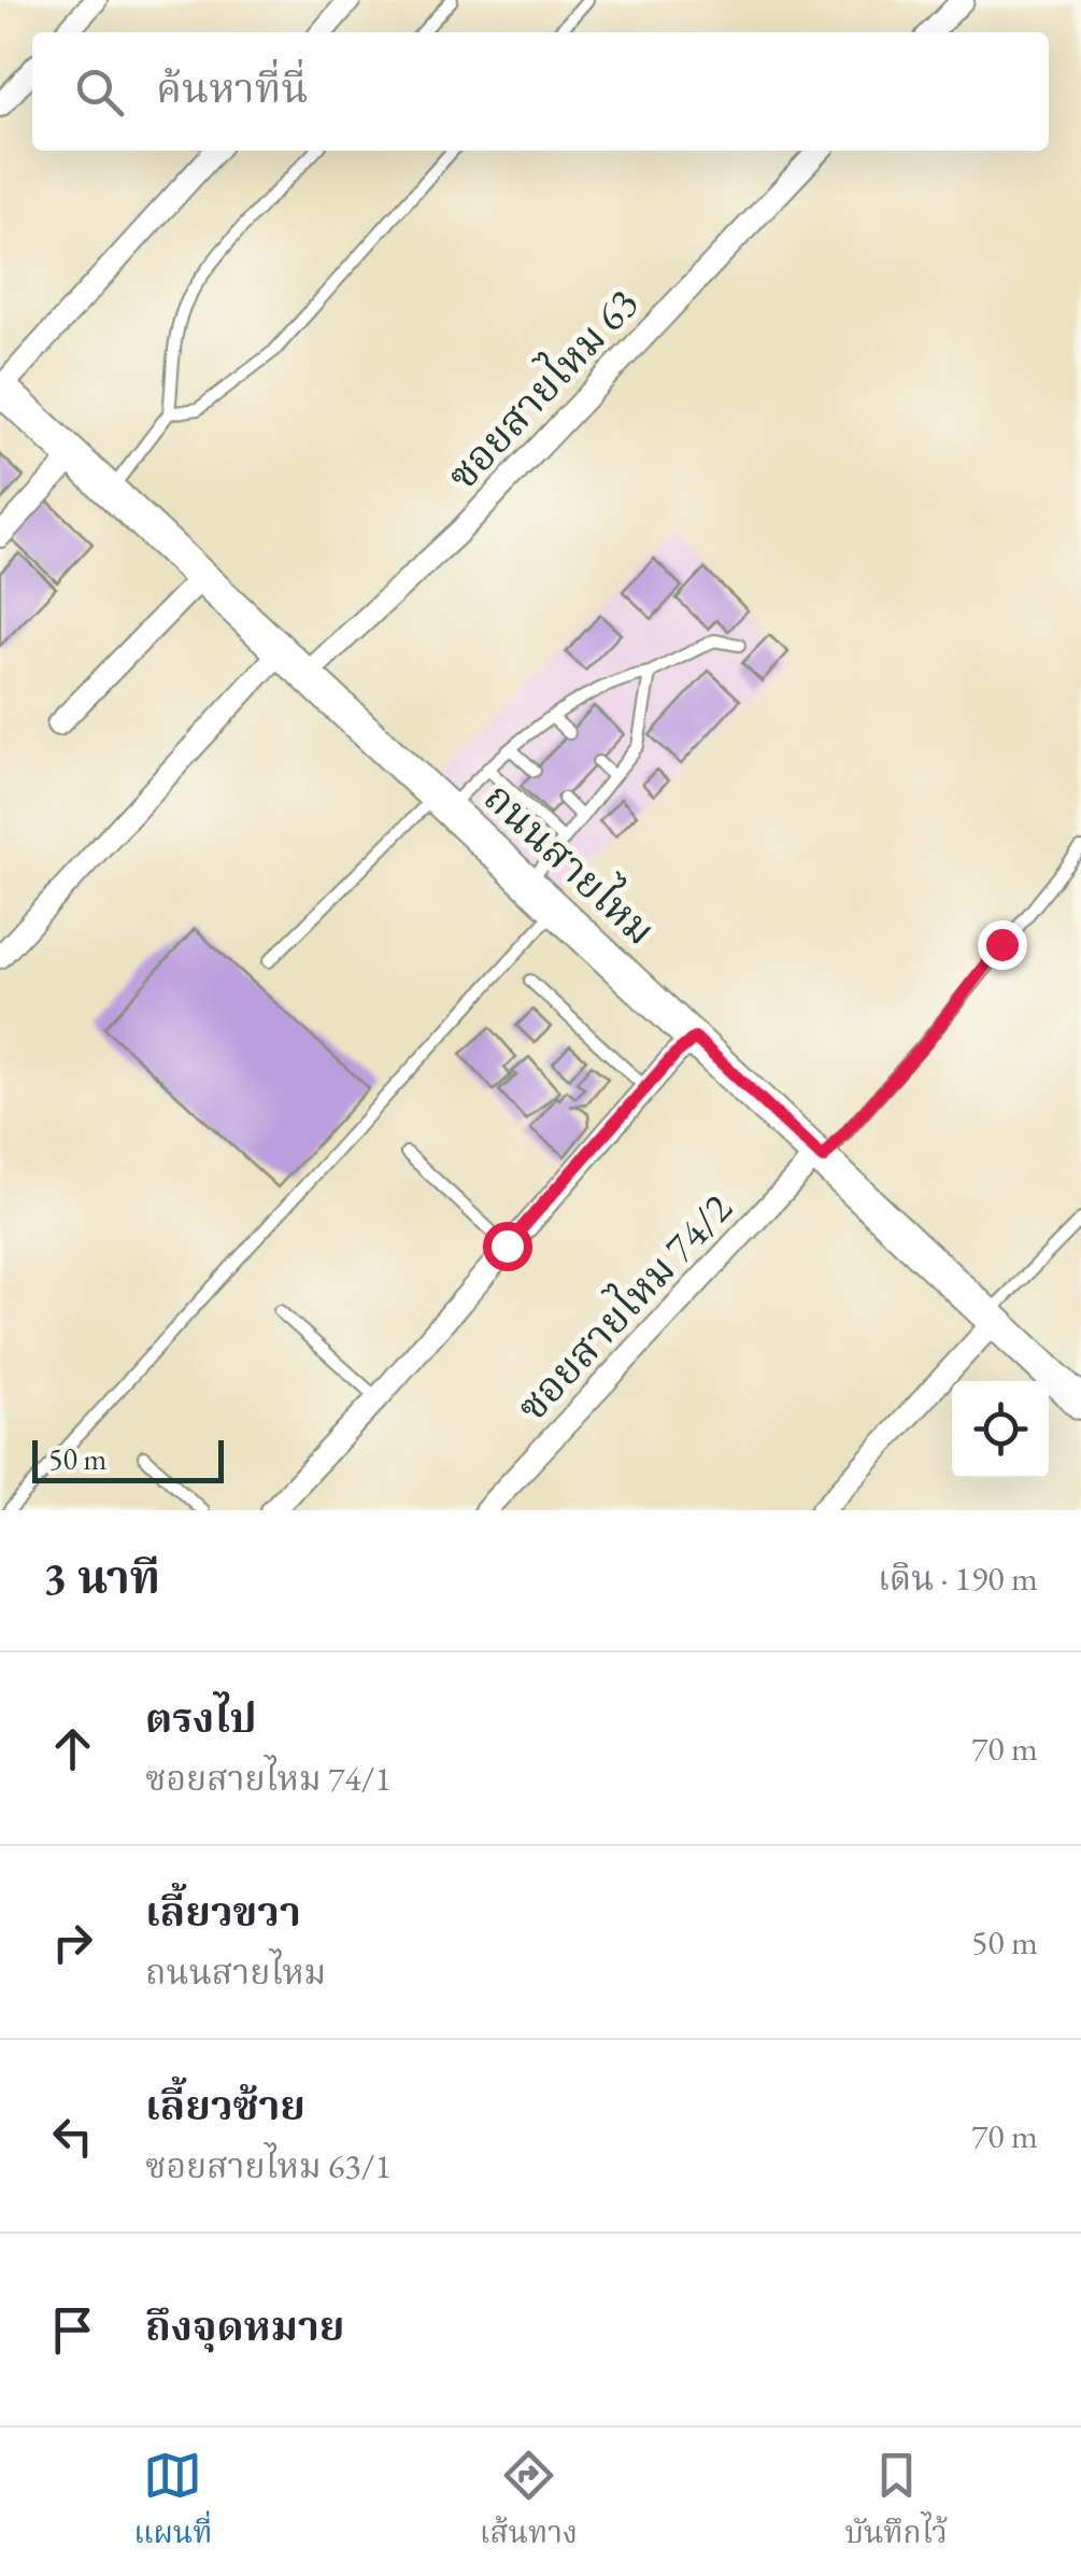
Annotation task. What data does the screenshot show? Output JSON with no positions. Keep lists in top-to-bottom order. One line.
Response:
{"streets":{"main road":["ถนนสายไหม"],"street":["ซอยสายไหม 63","ซอยสายไหม 74/2"]},"crossings":[["ซอยสายไหม 63","ถนนสายไหม"],["ถนนสายไหม","ซอยสายไหม 74/2"]],"scale_bar":"50 m","page":{"search":"ค้นหาที่นี่","scale":"50 m","heading":["3 นาที","เดิน · 190 m"],"list":[["ตรงไป","ซอยสายไหม 74/1","70 m"],["เลี้ยวขวา","ถนนสายไหม","50 m"],["เลี้ยวซ้าย","ซอยสายไหม 63/1","70 m"],"ถึงจุดหมาย"],"nav":["แผนที่","เส้นทาง","บันทึกไว้"]}}
